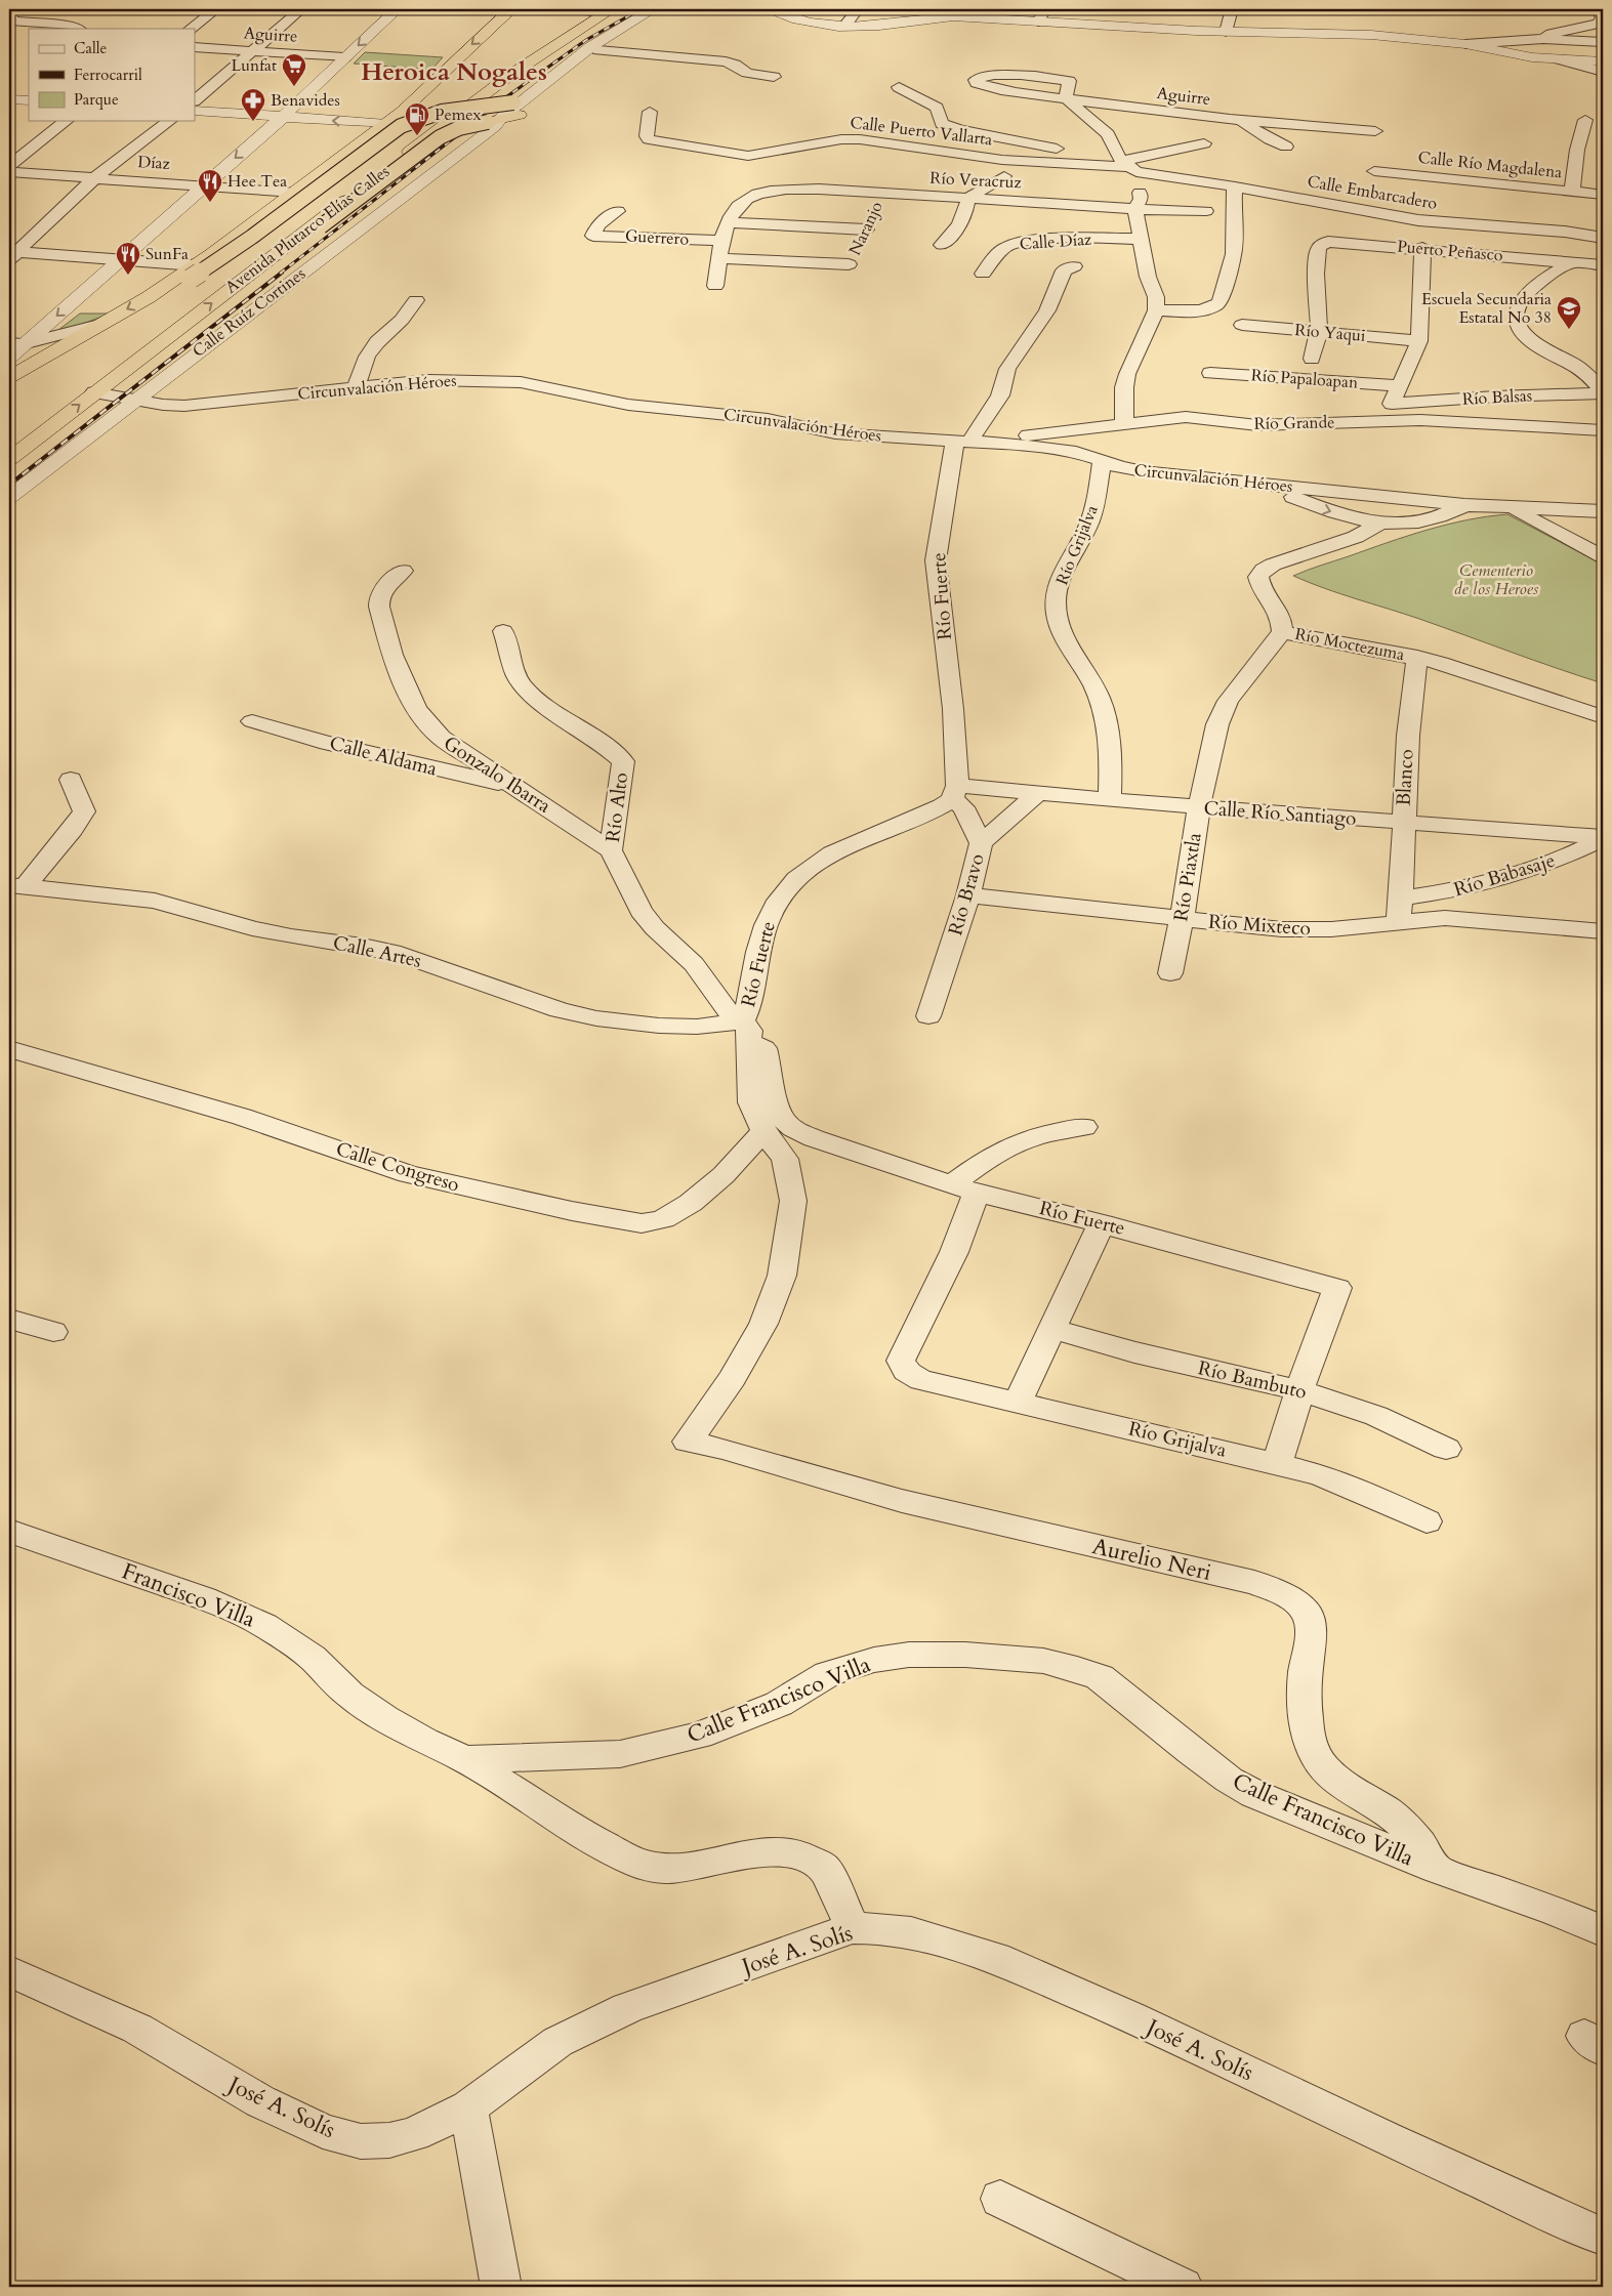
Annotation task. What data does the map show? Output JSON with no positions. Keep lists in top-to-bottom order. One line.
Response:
{"streets":{"highway":["Avenida Plutarco Elías Calles"],"street":["Aguirre","Calle Puerto Vallarta","Díaz","Calle Río Magdalena","Río Veracruz","Calle Embarcadero","Naranjo","Guerrero","Calle Díaz","Puerto Peñasco","Calle Ruíz Cortines","Río Yaqui","Río Papaloapan","Circunvalación Héroes","Río Balsas","Río Grande","Río Grijalva","Río Fuerte","Río Moctezuma","Calle Aldama","Gonzalo Ibarra","Blanco","Río Alto","Calle Río Santiago","Río Babasaje","Río Piaxtla","Río Bravo","Río Mixteco","Calle Artes","Calle Congreso","Río Bambuto","Aurelio Neri","Francisco Villa","Calle Francisco Villa","José A. Solís"]},"crossings":[["Calle Puerto Vallarta","Calle Embarcadero"],["Río Veracruz","Naranjo"],["Avenida Plutarco Elías Calles","Circunvalación Héroes"],["Puerto Peñasco","Río Yaqui"],["Calle Ruíz Cortines","Circunvalación Héroes"],["Circunvalación Héroes","Río Grande"],["Circunvalación Héroes","Río Grijalva"],["Circunvalación Héroes","Río Fuerte"],["Río Grande","Río Fuerte"],["Río Grijalva","Río Fuerte"],["Río Grijalva","Calle Río Santiago"],["Río Fuerte","Río Alto"],["Río Fuerte","Calle Río Santiago"],["Río Fuerte","Calle Artes"],["Río Fuerte","Río Bambuto"],["Río Moctezuma","Blanco"],["Río Moctezuma","Río Piaxtla"],["Calle Aldama","Gonzalo Ibarra"],["Gonzalo Ibarra","Río Alto"],["Blanco","Calle Río Santiago"],["Blanco","Río Babasaje"],["Blanco","Río Mixteco"],["Río Alto","Calle Artes"],["Calle Río Santiago","Río Babasaje"],["Calle Río Santiago","Río Piaxtla"],["Calle Río Santiago","Río Bravo"],["Río Piaxtla","Río Mixteco"],["Río Bravo","Río Mixteco"],["Calle Congreso","Aurelio Neri"],["Aurelio Neri","Calle Francisco Villa"],["Francisco Villa","Calle Francisco Villa"],["Francisco Villa","José A. Solís"]],"districts":["Heroica Nogales"],"parks":["Cementerio de los Heroes"],"places":{"supermarket":["Lunfat"],"pharmacy":["Benavides"],"fuel station":["Pemex"],"restaurant":["Hee Tea","SunFa"],"school or university":["Escuela Secundaria Estatal No 38"]},"legend":["Calle","Ferrocarril","Parque"]}
